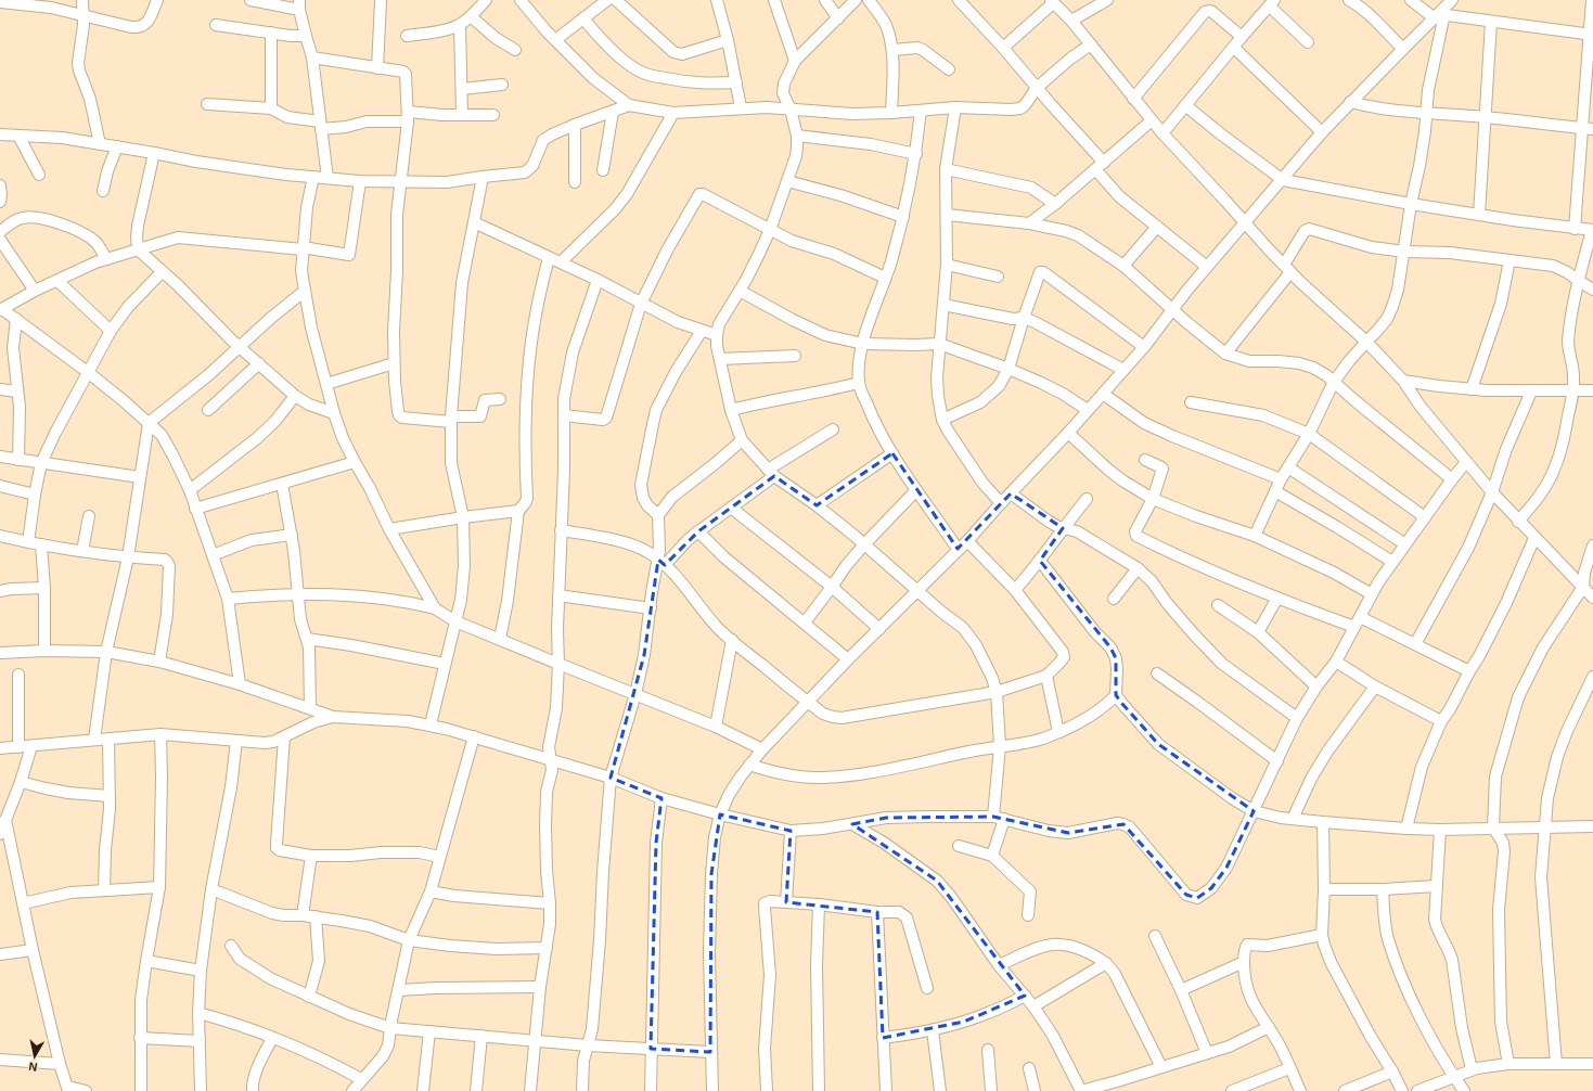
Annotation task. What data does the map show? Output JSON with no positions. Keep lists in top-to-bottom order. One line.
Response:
{"north":"bottom"}
